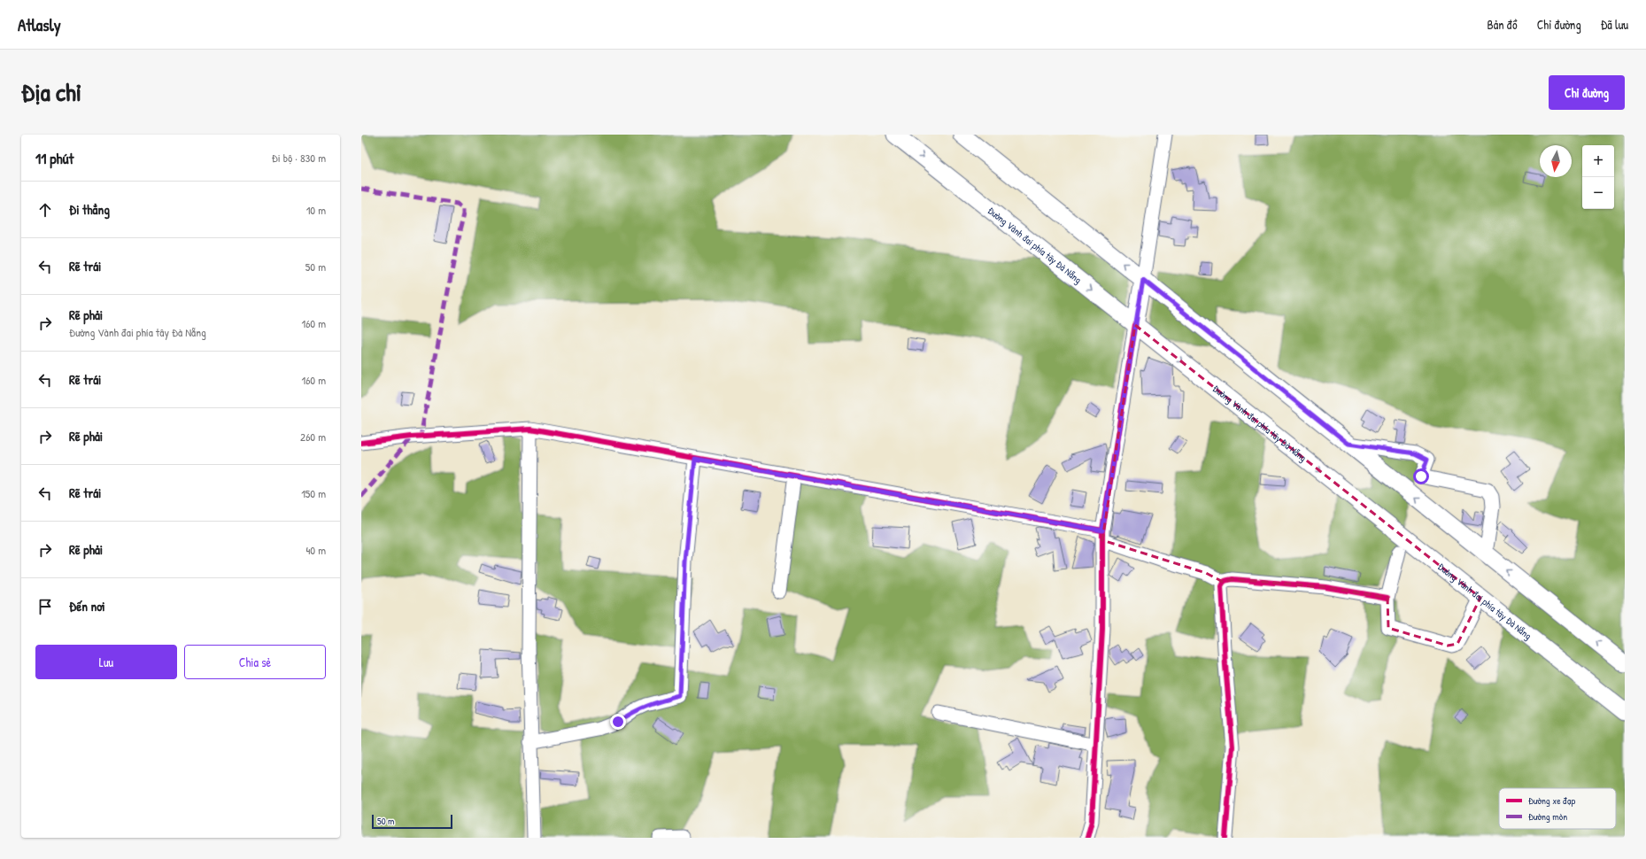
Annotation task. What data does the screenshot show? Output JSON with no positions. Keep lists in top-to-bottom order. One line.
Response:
{"streets":{"main road":["Đường Vành đai phía tây Đà Nẵng"]},"legend":["Đường xe đạp","Đường mòn"],"scale_bar":"50 m","north":"bottom","page":{"header":"Atlasly","nav":["Bản đồ","Chỉ đường","Đã lưu"],"title":"Địa chỉ","buttons":["Chỉ đường",["Lưu","Chia sẻ"]],"heading":["11 phút","Đi bộ · 830 m"],"map_buttons":["+","−"],"list":[["Đi thẳng","10 m"],["Rẽ trái","50 m"],["Rẽ phải","Đường Vành đai phía tây Đà Nẵng","160 m"],["Rẽ trái","160 m"],["Rẽ phải","260 m"],["Rẽ trái","150 m"],["Rẽ phải","40 m"],"Đến nơi"],"scale":"50 m"}}
